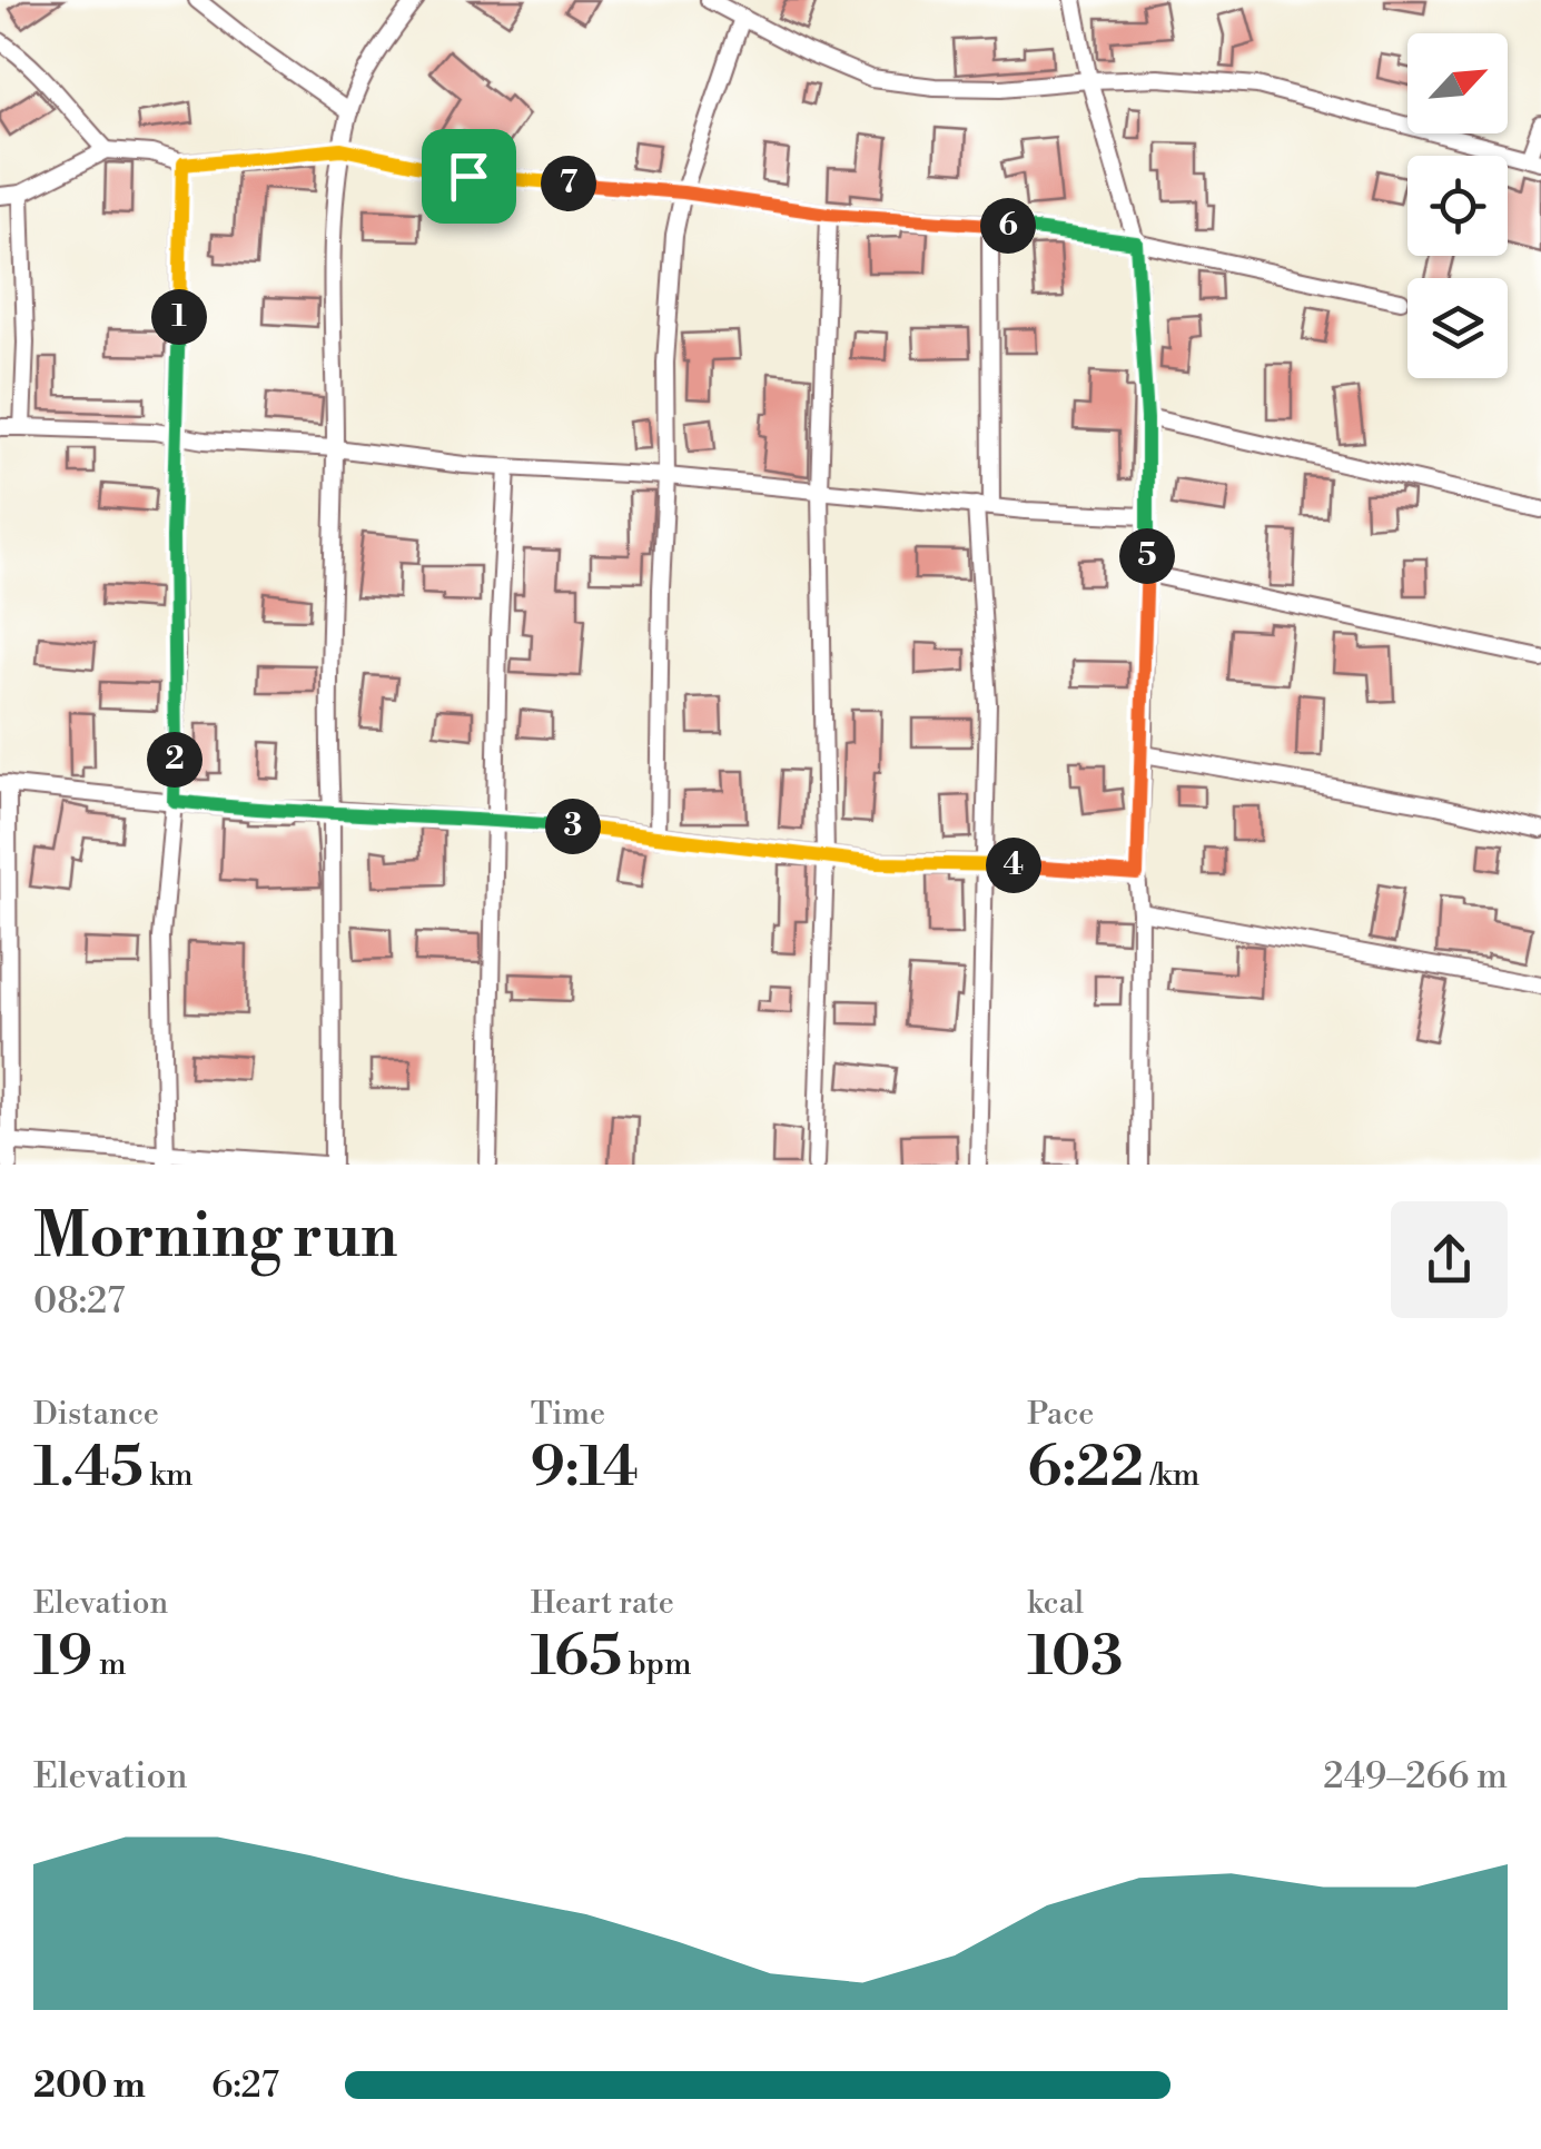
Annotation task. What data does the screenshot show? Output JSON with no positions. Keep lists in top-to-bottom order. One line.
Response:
{"north":"top right","page":{"pins":["7","6","1","5","2","3","4"],"heading":["Morning run","08:27"],"stats":[["Distance","1.45 km"],["Time","9:14"],["Pace","6:22 /km"],["Elevation","19 m"],["Heart rate","165 bpm"],["kcal","103"]],"chart":["Elevation","249–266 m"],"list":[{"name":"200 m","note":"6:27"}]}}
